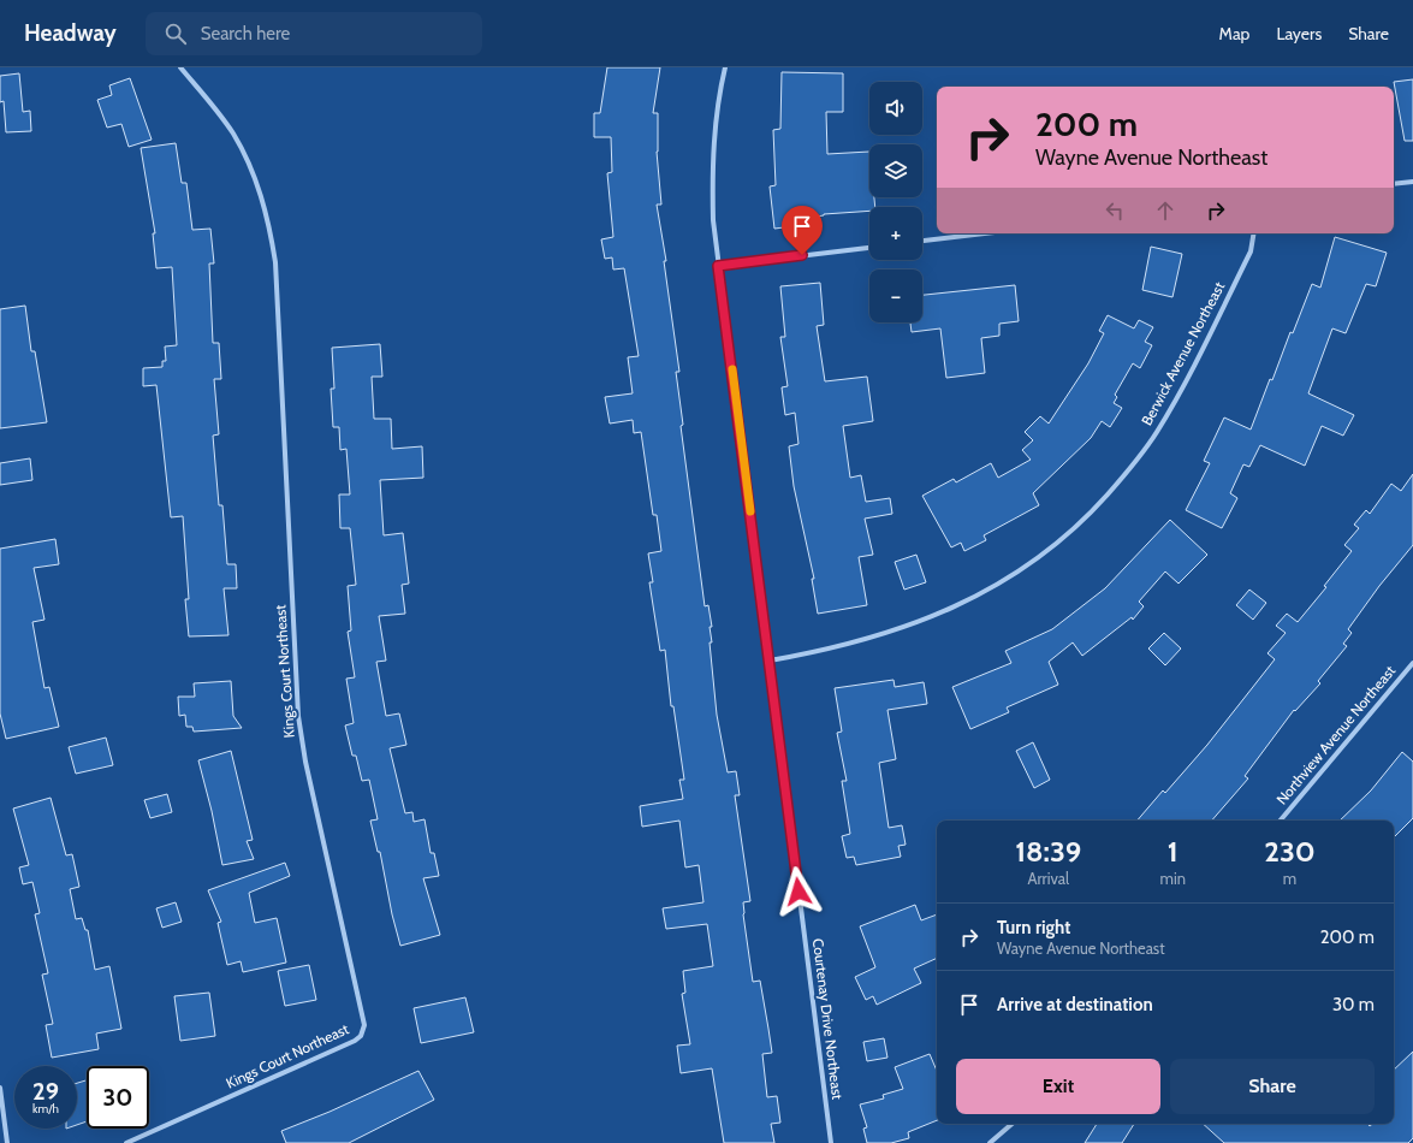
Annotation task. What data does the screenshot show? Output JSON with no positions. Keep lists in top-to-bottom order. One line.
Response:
{"streets":{"street":["Berwick Avenue Northeast","Kings Court Northeast","Northview Avenue Northeast","Courtenay Drive Northeast"]},"crossings":[["Berwick Avenue Northeast","Courtenay Drive Northeast"]],"page":{"header":"Headway","search":"Search here","nav":["Map","Layers","Share"],"map_buttons":["+","−"],"turn":["200 m","Wayne Avenue Northeast"],"eta":["18:39","Arrival","1","min","230","m"],"list":[{"name":"Turn right","note":"Wayne Avenue Northeast","value":"200 m"},{"name":"Arrive at destination","value":"30 m"}],"buttons":["Exit","Share"],"speed":"29 km/h","limit":"30"}}
